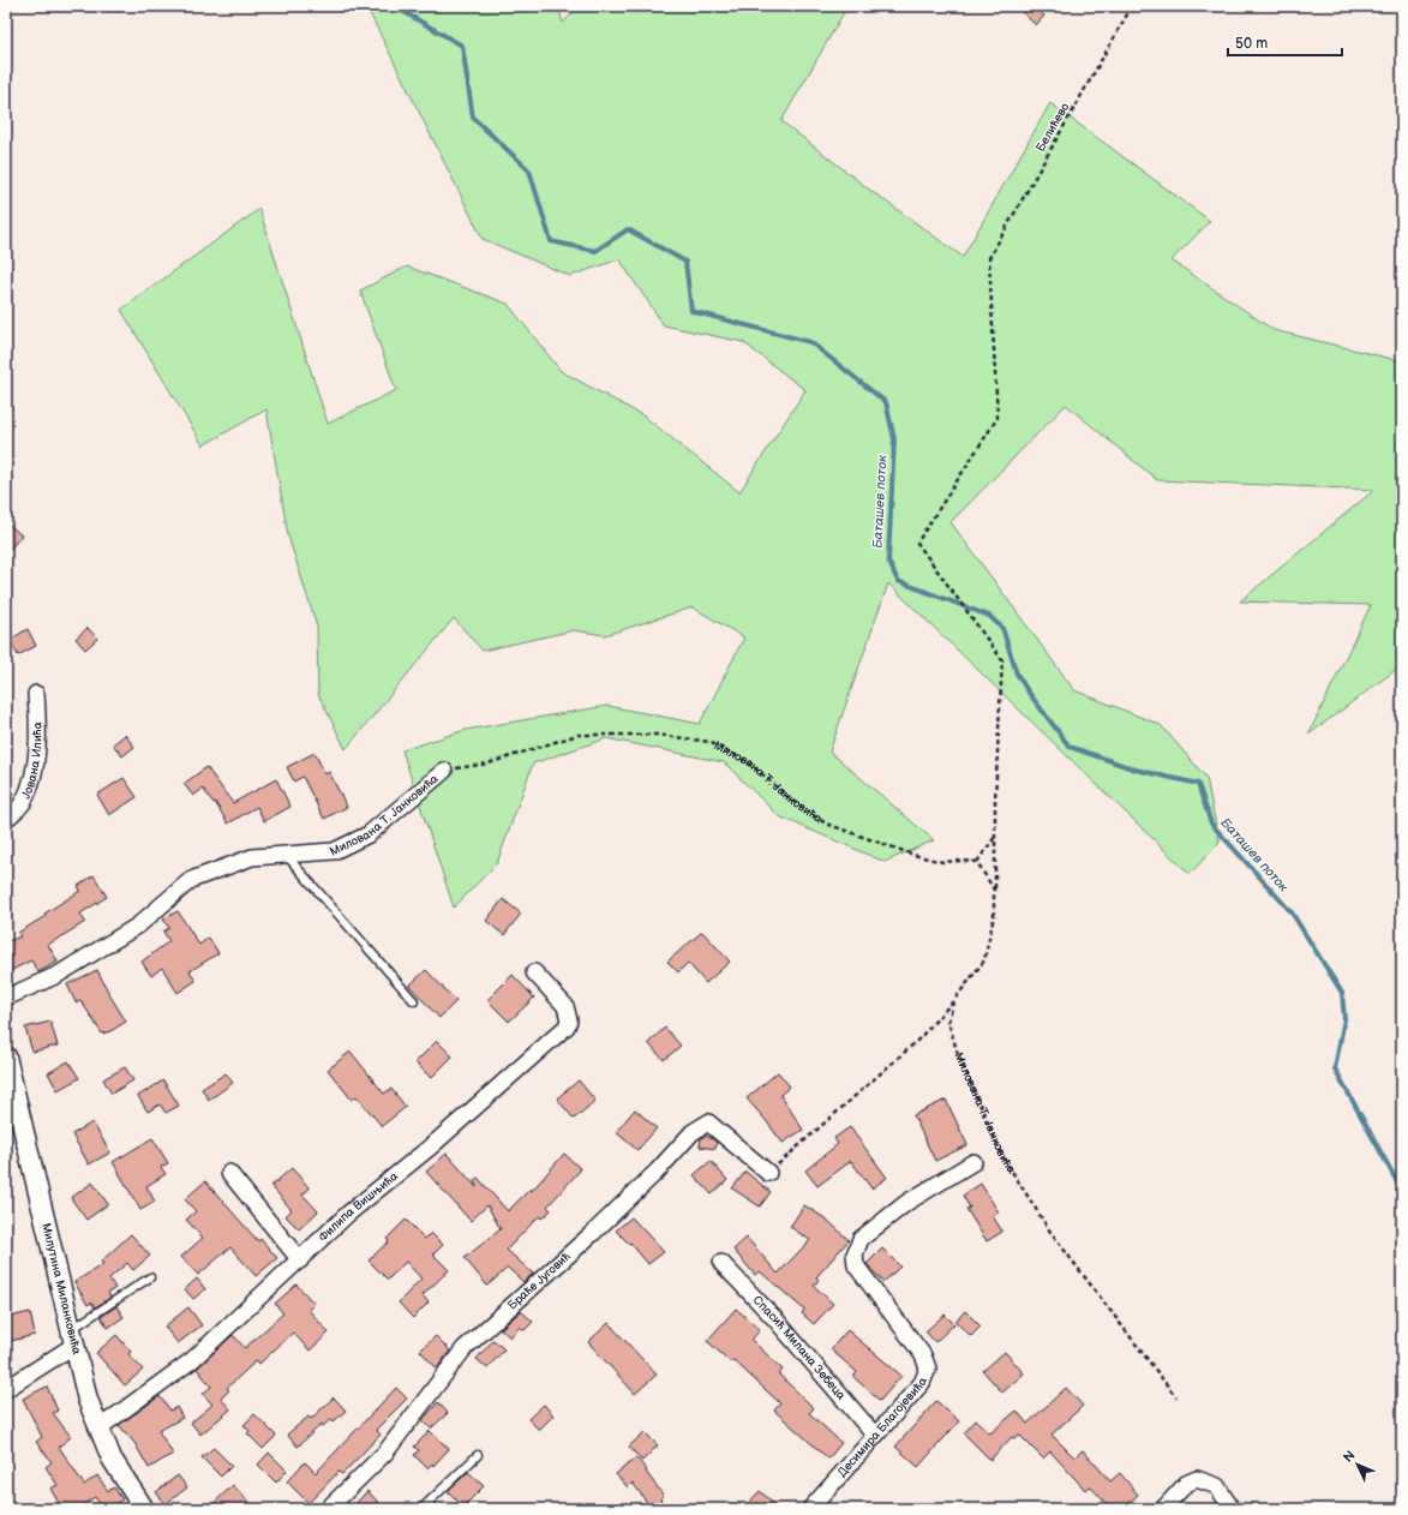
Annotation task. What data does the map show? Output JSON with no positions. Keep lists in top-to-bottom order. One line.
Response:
{"streets":{"street":["Јована Илића","Милована Т. Јанковића","Филипа Вишњића","Браће Југовић","Милутина Миланковића","Спасић Милана Зебеца","Десимира Благојевића"],"path":["Белићево"]},"crossings":[["Белићево","Милована Т. Јанковића"],["Филипа Вишњића","Милутина Миланковића"],["Спасић Милана Зебеца","Десимира Благојевића"]],"water":["Баташев поток"],"scale_bar":"50 m","north":"top left"}
